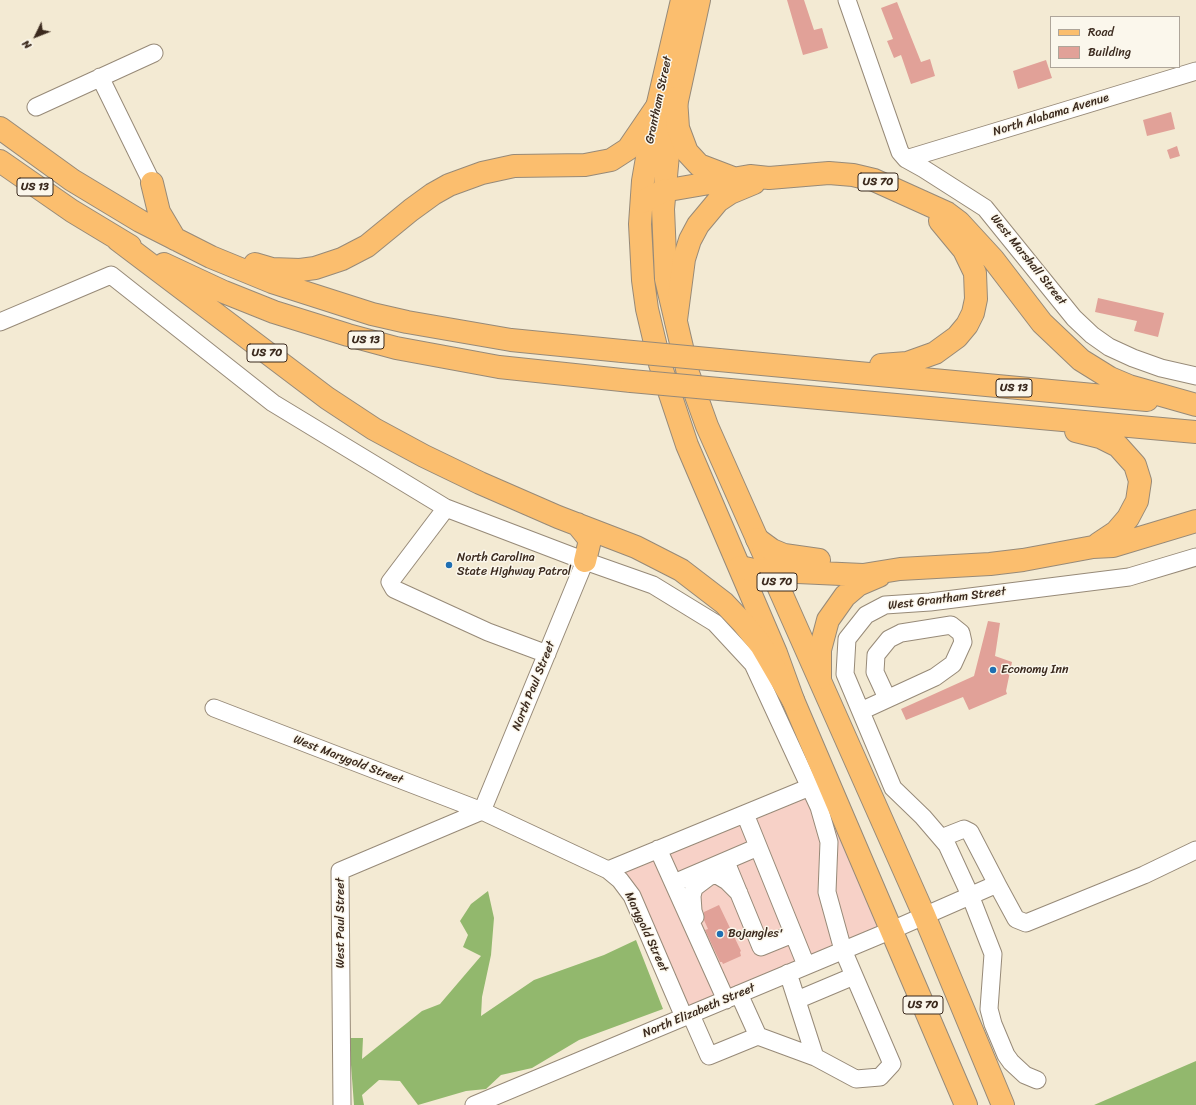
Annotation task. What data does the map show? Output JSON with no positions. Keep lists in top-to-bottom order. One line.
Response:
{"streets":{"main road":["Grantham Street","US 70","US 13"],"street":["North Alabama Avenue","West Marshall Street","West Grantham Street","North Paul Street","West Marygold Street","West Paul Street","Marygold Street","North Elizabeth Street"]},"crossings":[["Grantham Street","US 70"],["North Alabama Avenue","West Marshall Street"],["US 70","US 13"],["US 70","North Elizabeth Street"],["West Grantham Street","North Elizabeth Street"],["North Paul Street","West Marygold Street"],["North Paul Street","West Paul Street"],["North Paul Street","Marygold Street"],["West Marygold Street","West Paul Street"],["West Marygold Street","Marygold Street"],["West Paul Street","Marygold Street"],["Marygold Street","North Elizabeth Street"]],"places":["North Carolina State Highway Patrol","Economy Inn","Bojangles'"],"legend":["Road","Building"],"north":"bottom left"}
